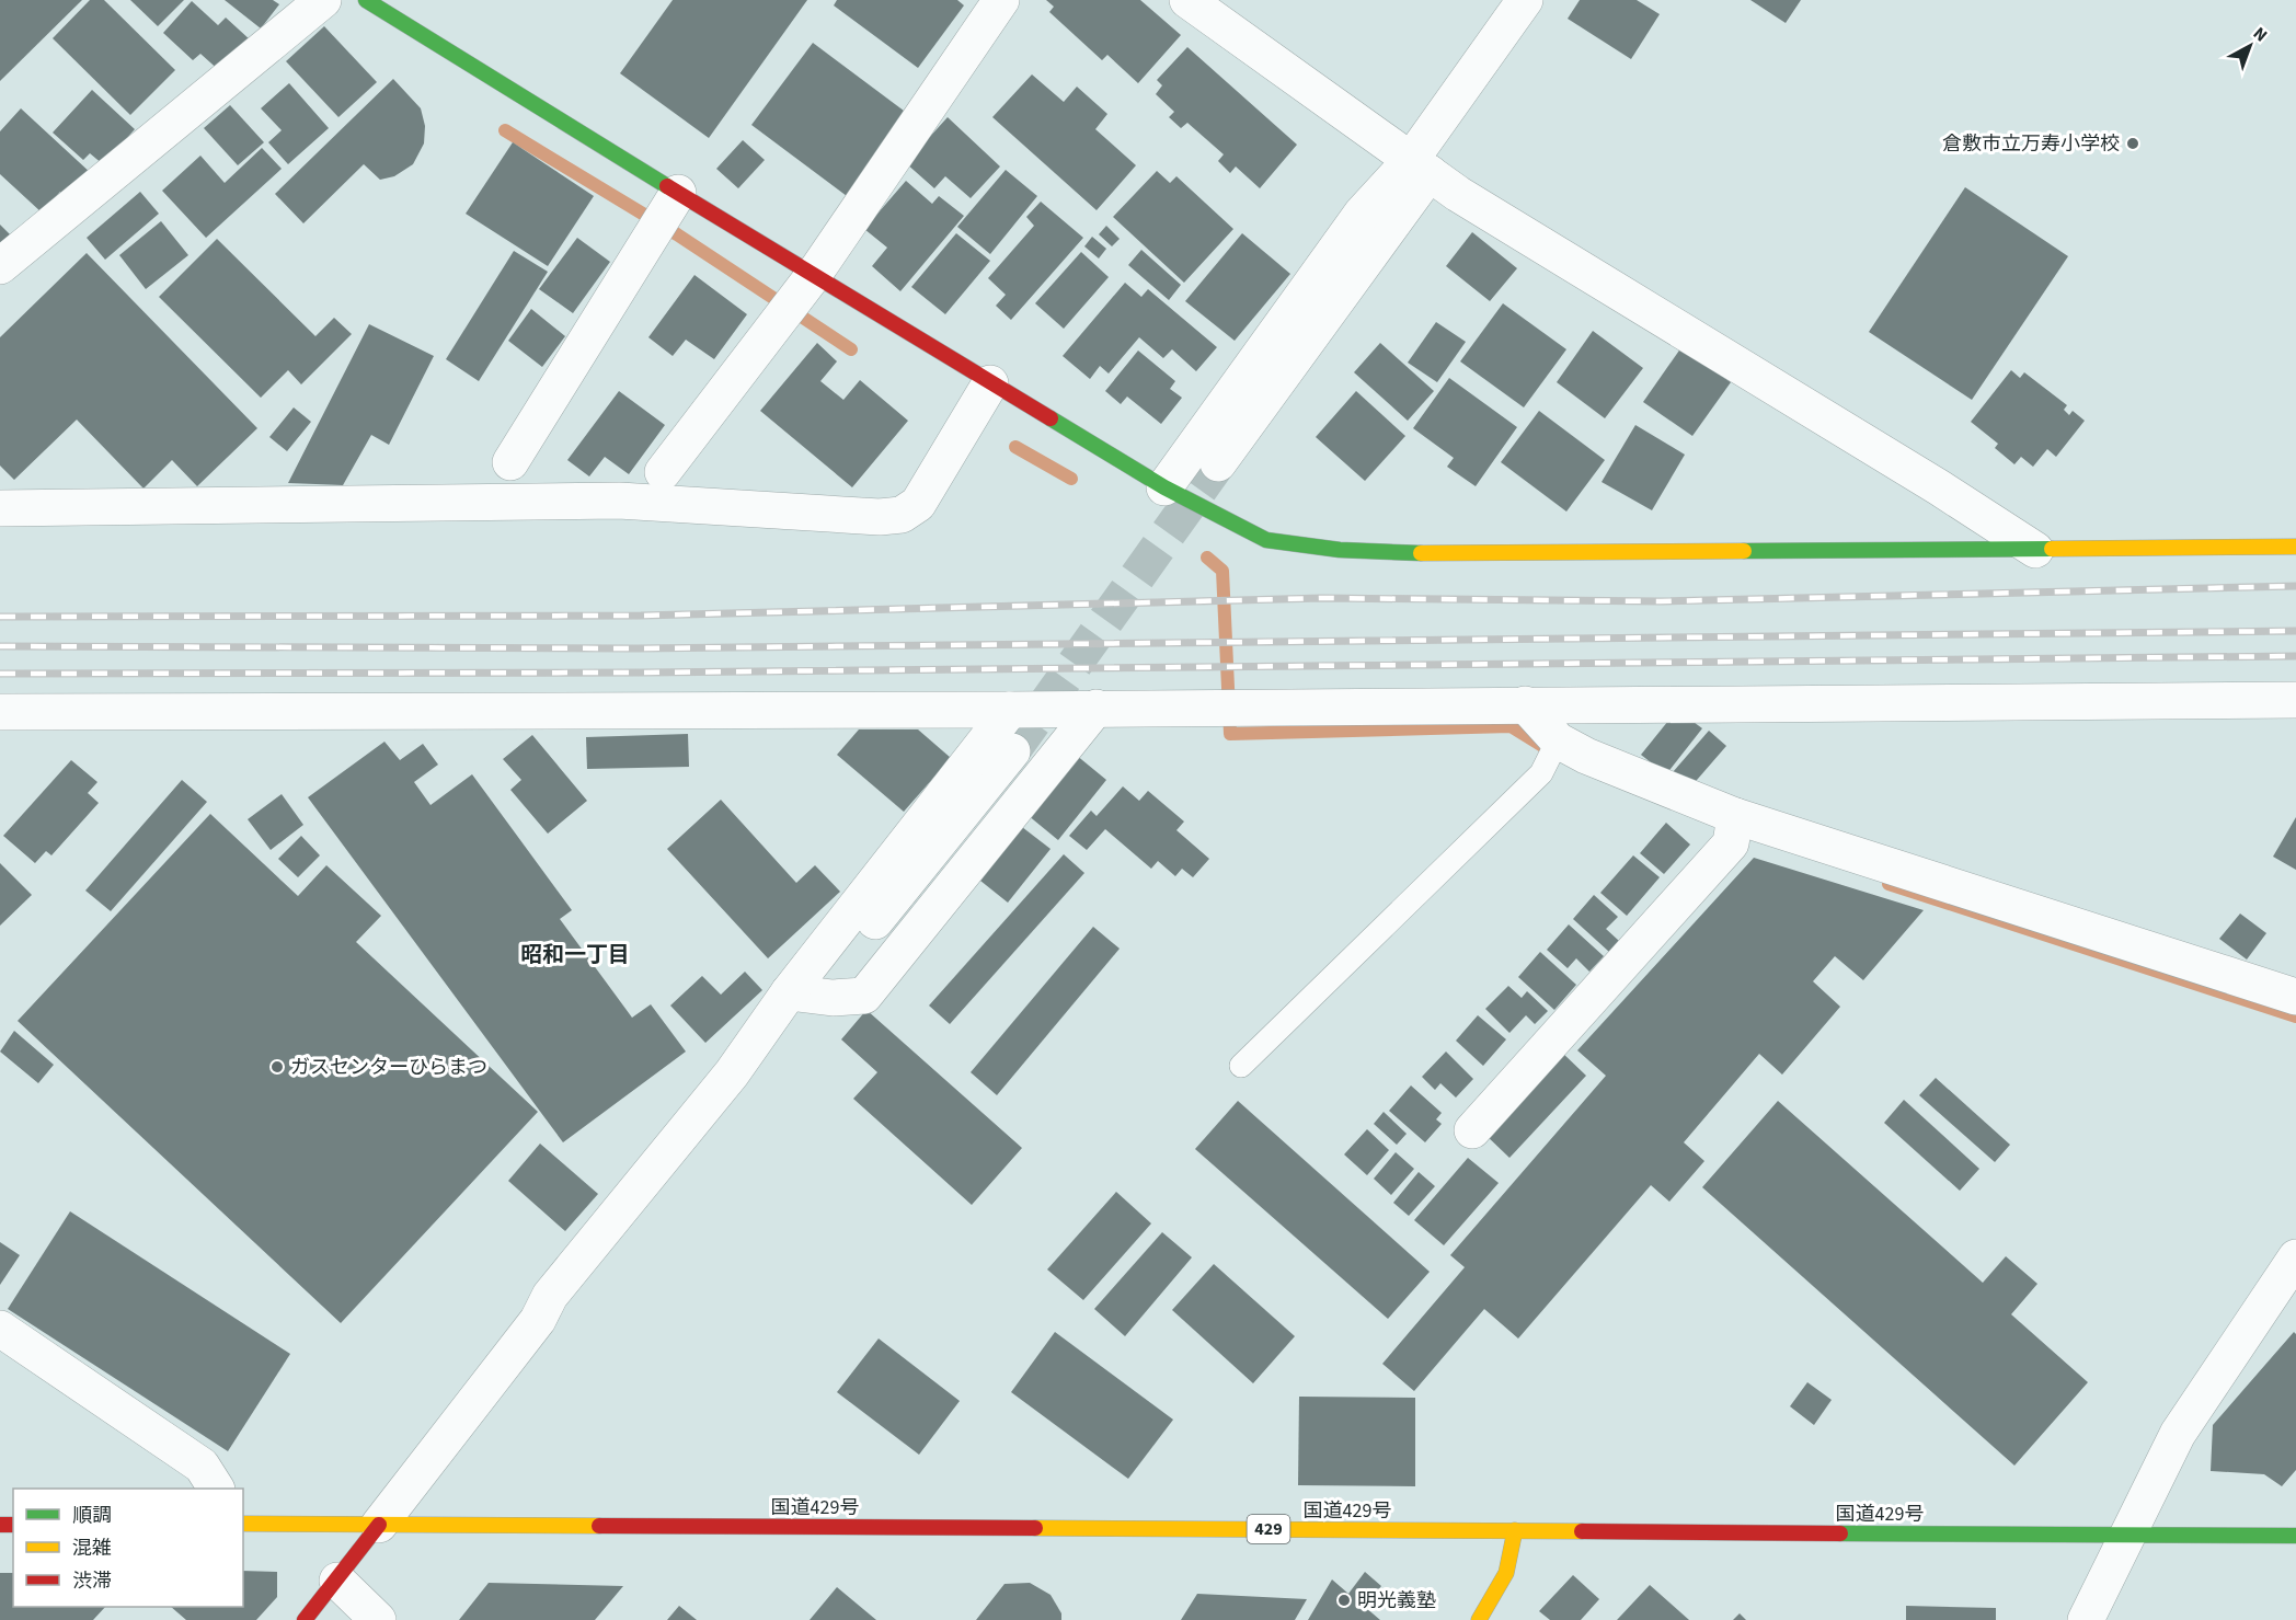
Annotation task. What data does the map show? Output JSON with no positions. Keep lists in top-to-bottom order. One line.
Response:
{"streets":{"main road":["国道429号","429"]},"districts":["昭和一丁目"],"places":["倉敷市立万寿小学校","ガスセンターひらまつ","明光義塾"],"legend":["順調","混雑","渋滞"],"north":"top right"}
